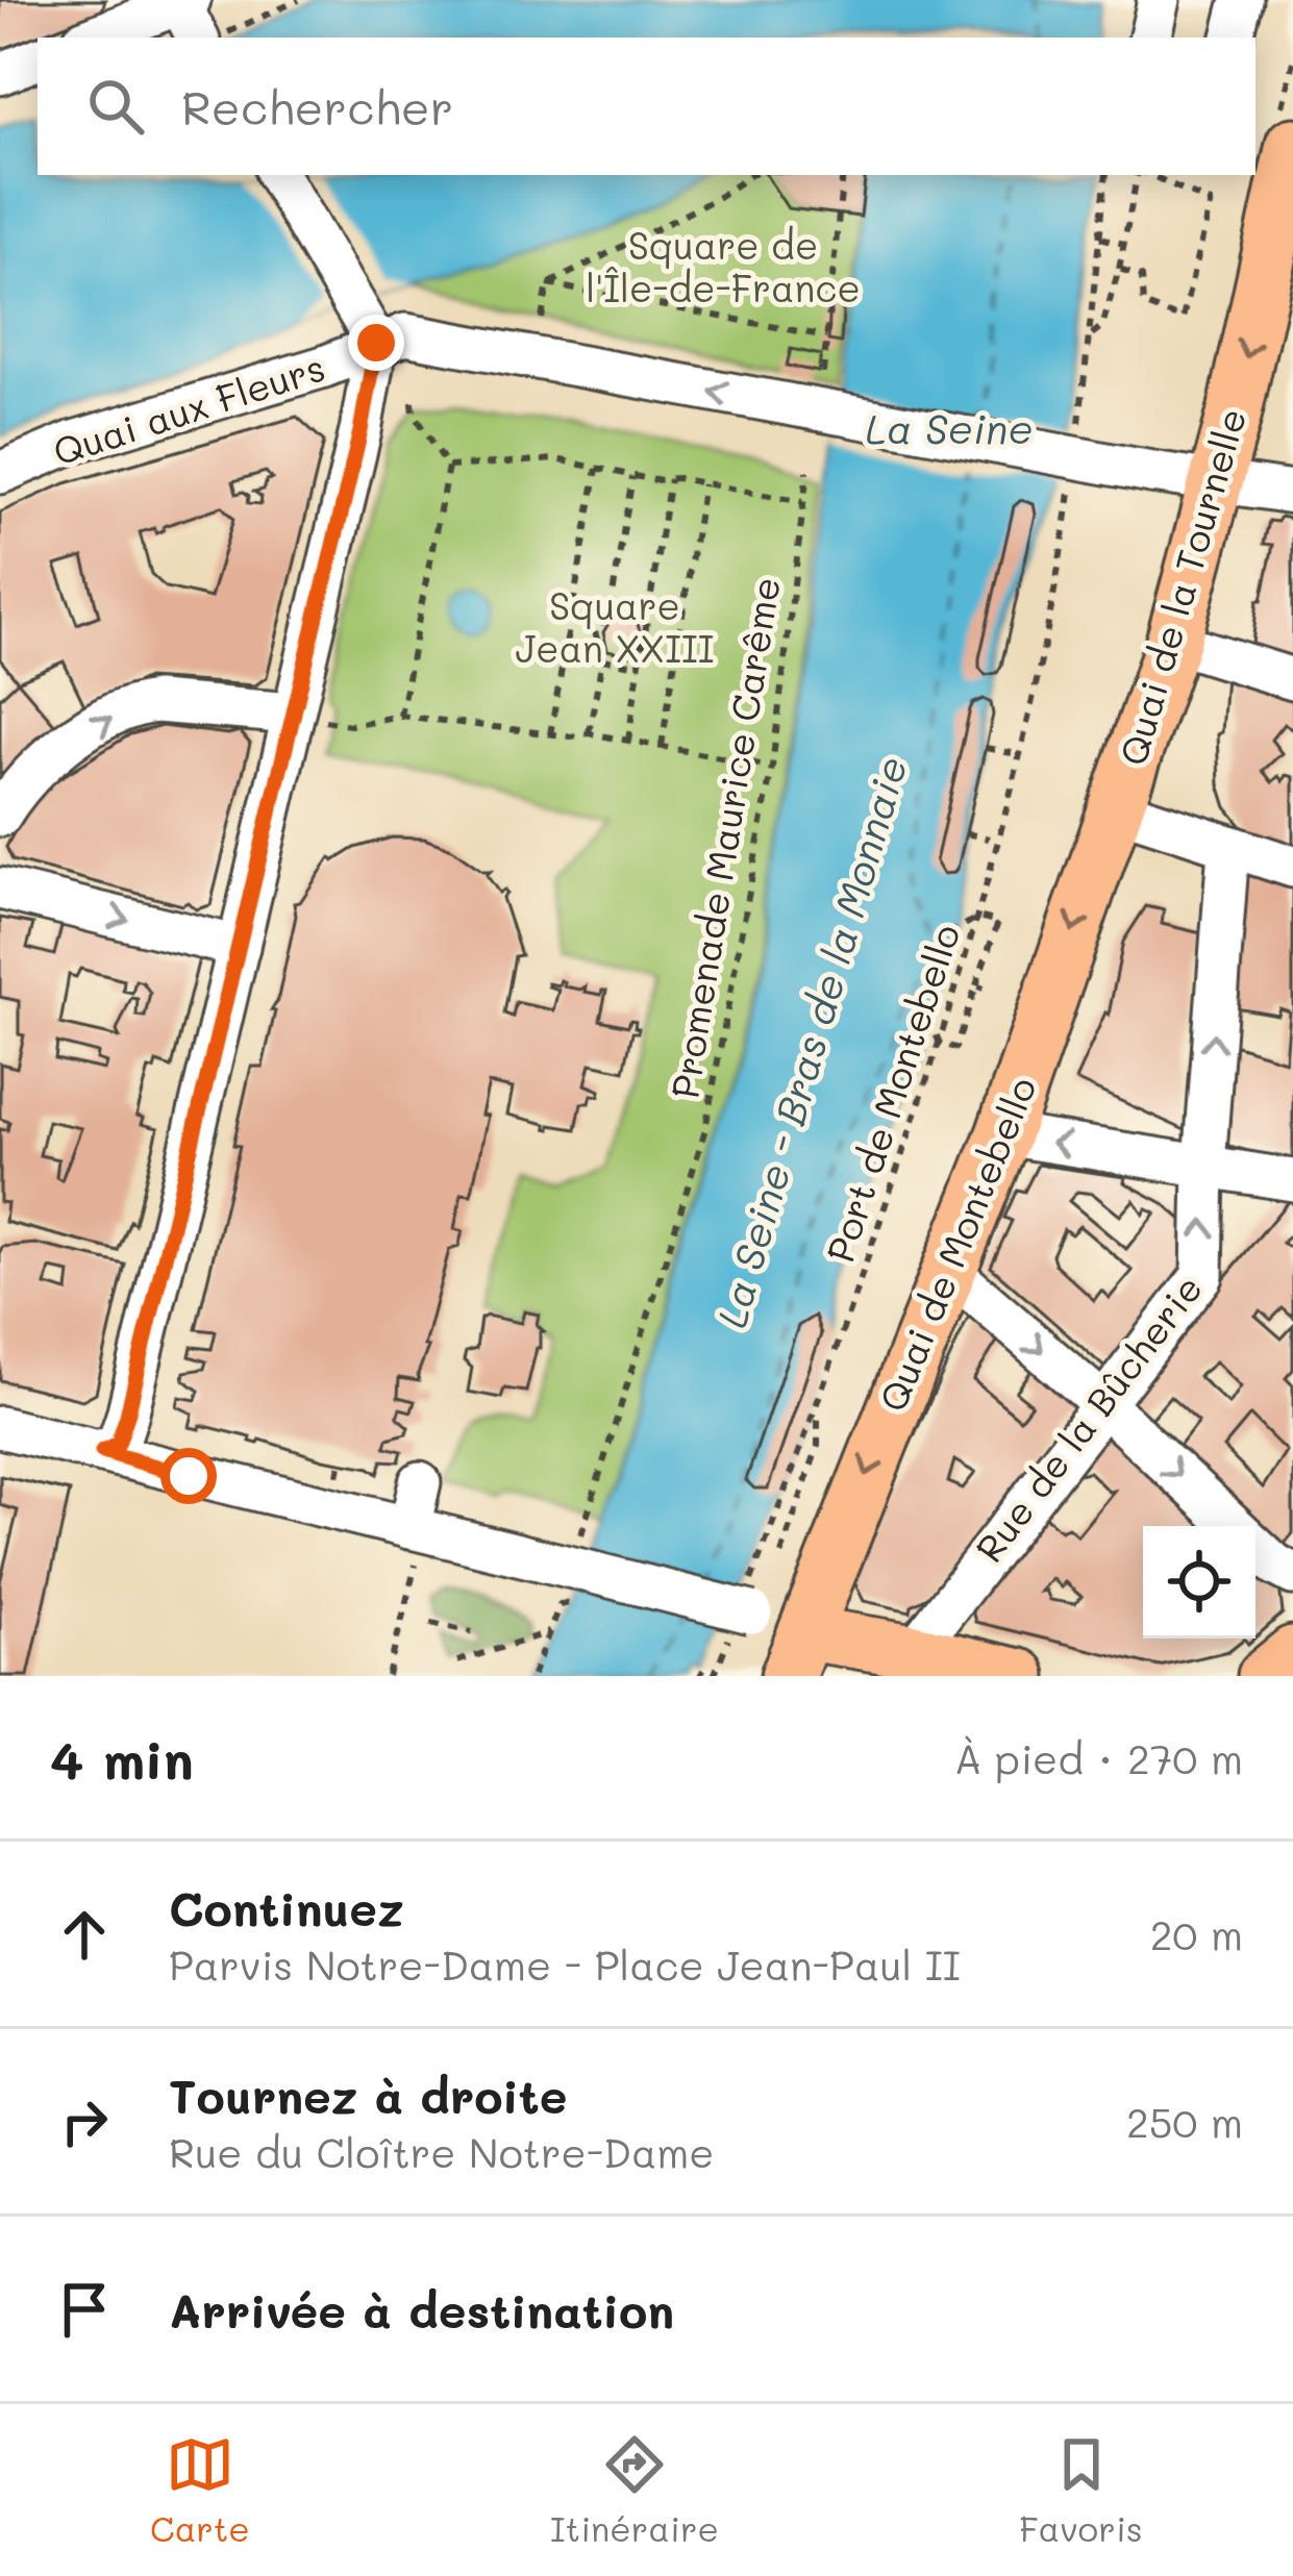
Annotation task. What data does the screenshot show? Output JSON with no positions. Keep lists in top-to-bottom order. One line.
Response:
{"streets":{"main road":["Quai de la Tournelle","Quai de Montebello"],"street":["Quai aux Fleurs","Rue de la Bûcherie"],"path":["Promenade Maurice Carême","Port de Montebello"]},"crossings":[["Quai aux Fleurs","Quai de la Tournelle"],["Quai de la Tournelle","Quai de Montebello"]],"one_way":["Quai aux Fleurs","Quai de la Tournelle","Quai de Montebello","Rue de la Bûcherie"],"water":["La Seine","La Seine - Bras de la Monnaie"],"parks":["Square de l'Île-de-France","Square Jean XXIII"],"page":{"search":"Rechercher","heading":["4 min","À pied · 270 m"],"list":[["Continuez","Parvis Notre-Dame - Place Jean-Paul II","20 m"],["Tournez à droite","Rue du Cloître Notre-Dame","250 m"],"Arrivée à destination"],"nav":["Carte","Itinéraire","Favoris"]}}
